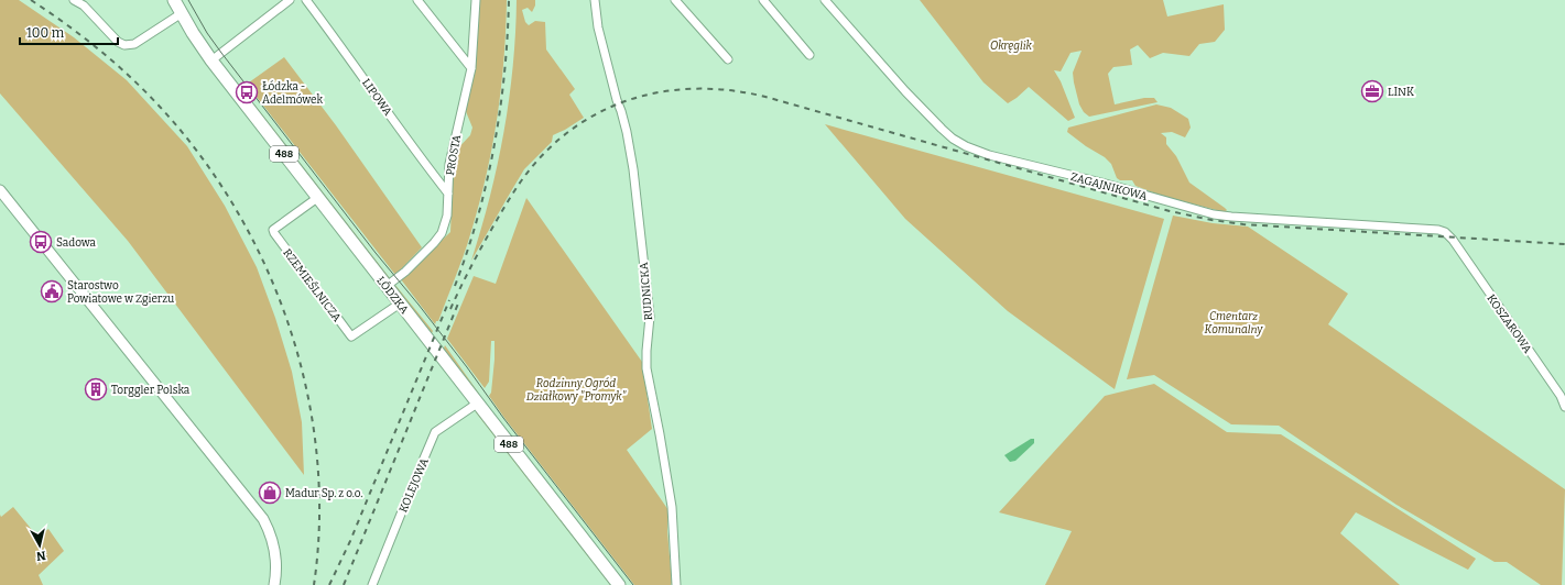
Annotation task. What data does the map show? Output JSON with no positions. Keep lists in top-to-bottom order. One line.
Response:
{"streets":{"main road":["488","ŁÓDZKA"],"street":["LIPOWA","PROSTA","ZAGAJNIKOWA","RZEMIEŚLNICZA","RUDNICKA","KOSZAROWA","KOLEJOWA"]},"crossings":[["LIPOWA","PROSTA"],["PROSTA","ŁÓDZKA"],["ZAGAJNIKOWA","KOSZAROWA"],["RZEMIEŚLNICZA","ŁÓDZKA"],["ŁÓDZKA","KOLEJOWA"]],"parks":["Okręglik","Cmentarz Komunalny","Rodzinny Ogród Działkowy \"Promyk\""],"places":{"office":["LINK"],"bus stop":["Łódzka - Adelmówek","Sadowa"],"public building":["Starostwo Powiatowe w Zgierzu"],"building":["Torggler Polska"],"shop":["Madur Sp. z o.o."]},"scale_bar":"100 m","north":"bottom"}
